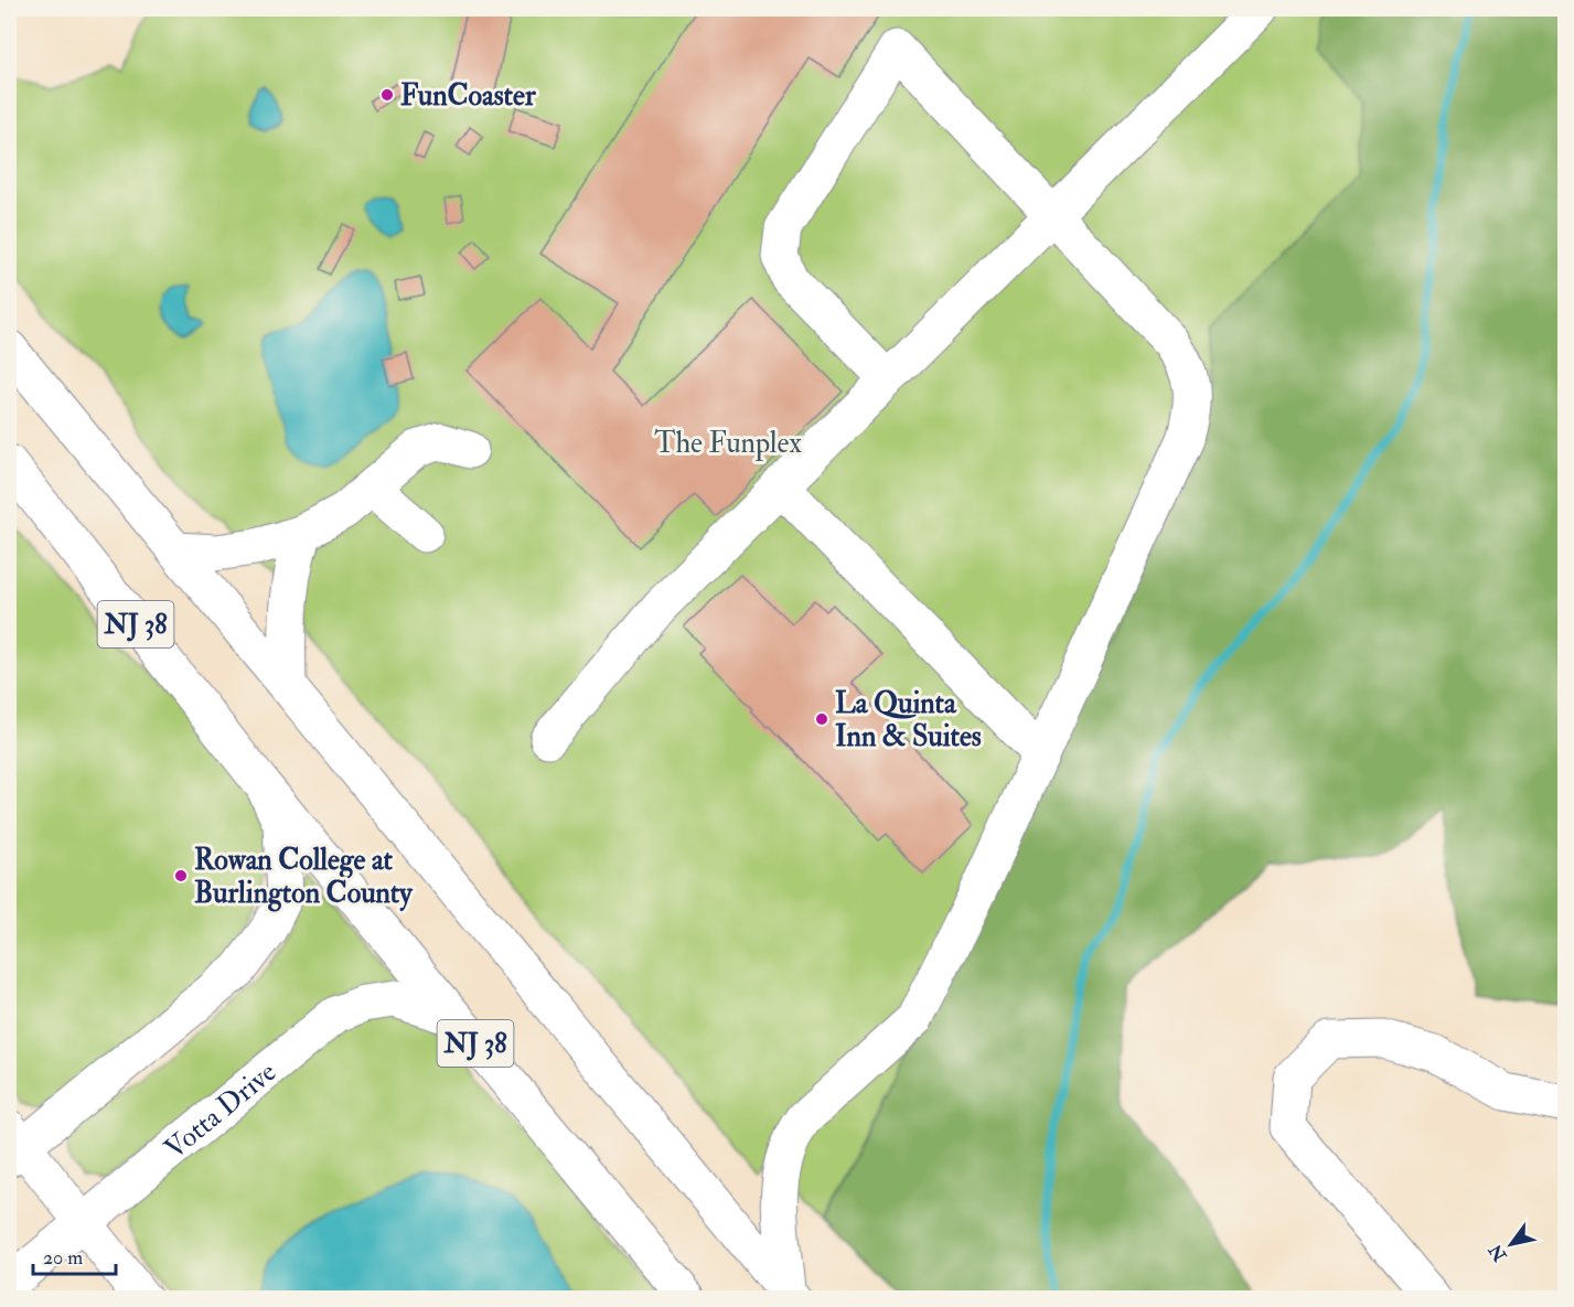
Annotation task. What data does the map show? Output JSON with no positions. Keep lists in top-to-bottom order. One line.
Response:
{"streets":{"main road":["NJ 38","Votta Drive"]},"crossings":[["NJ 38","Votta Drive"]],"parks":["The Funplex"],"places":["FunCoaster","La Quinta Inn & Suites","Rowan College at Burlington County"],"scale_bar":"20 m","north":"bottom left"}
